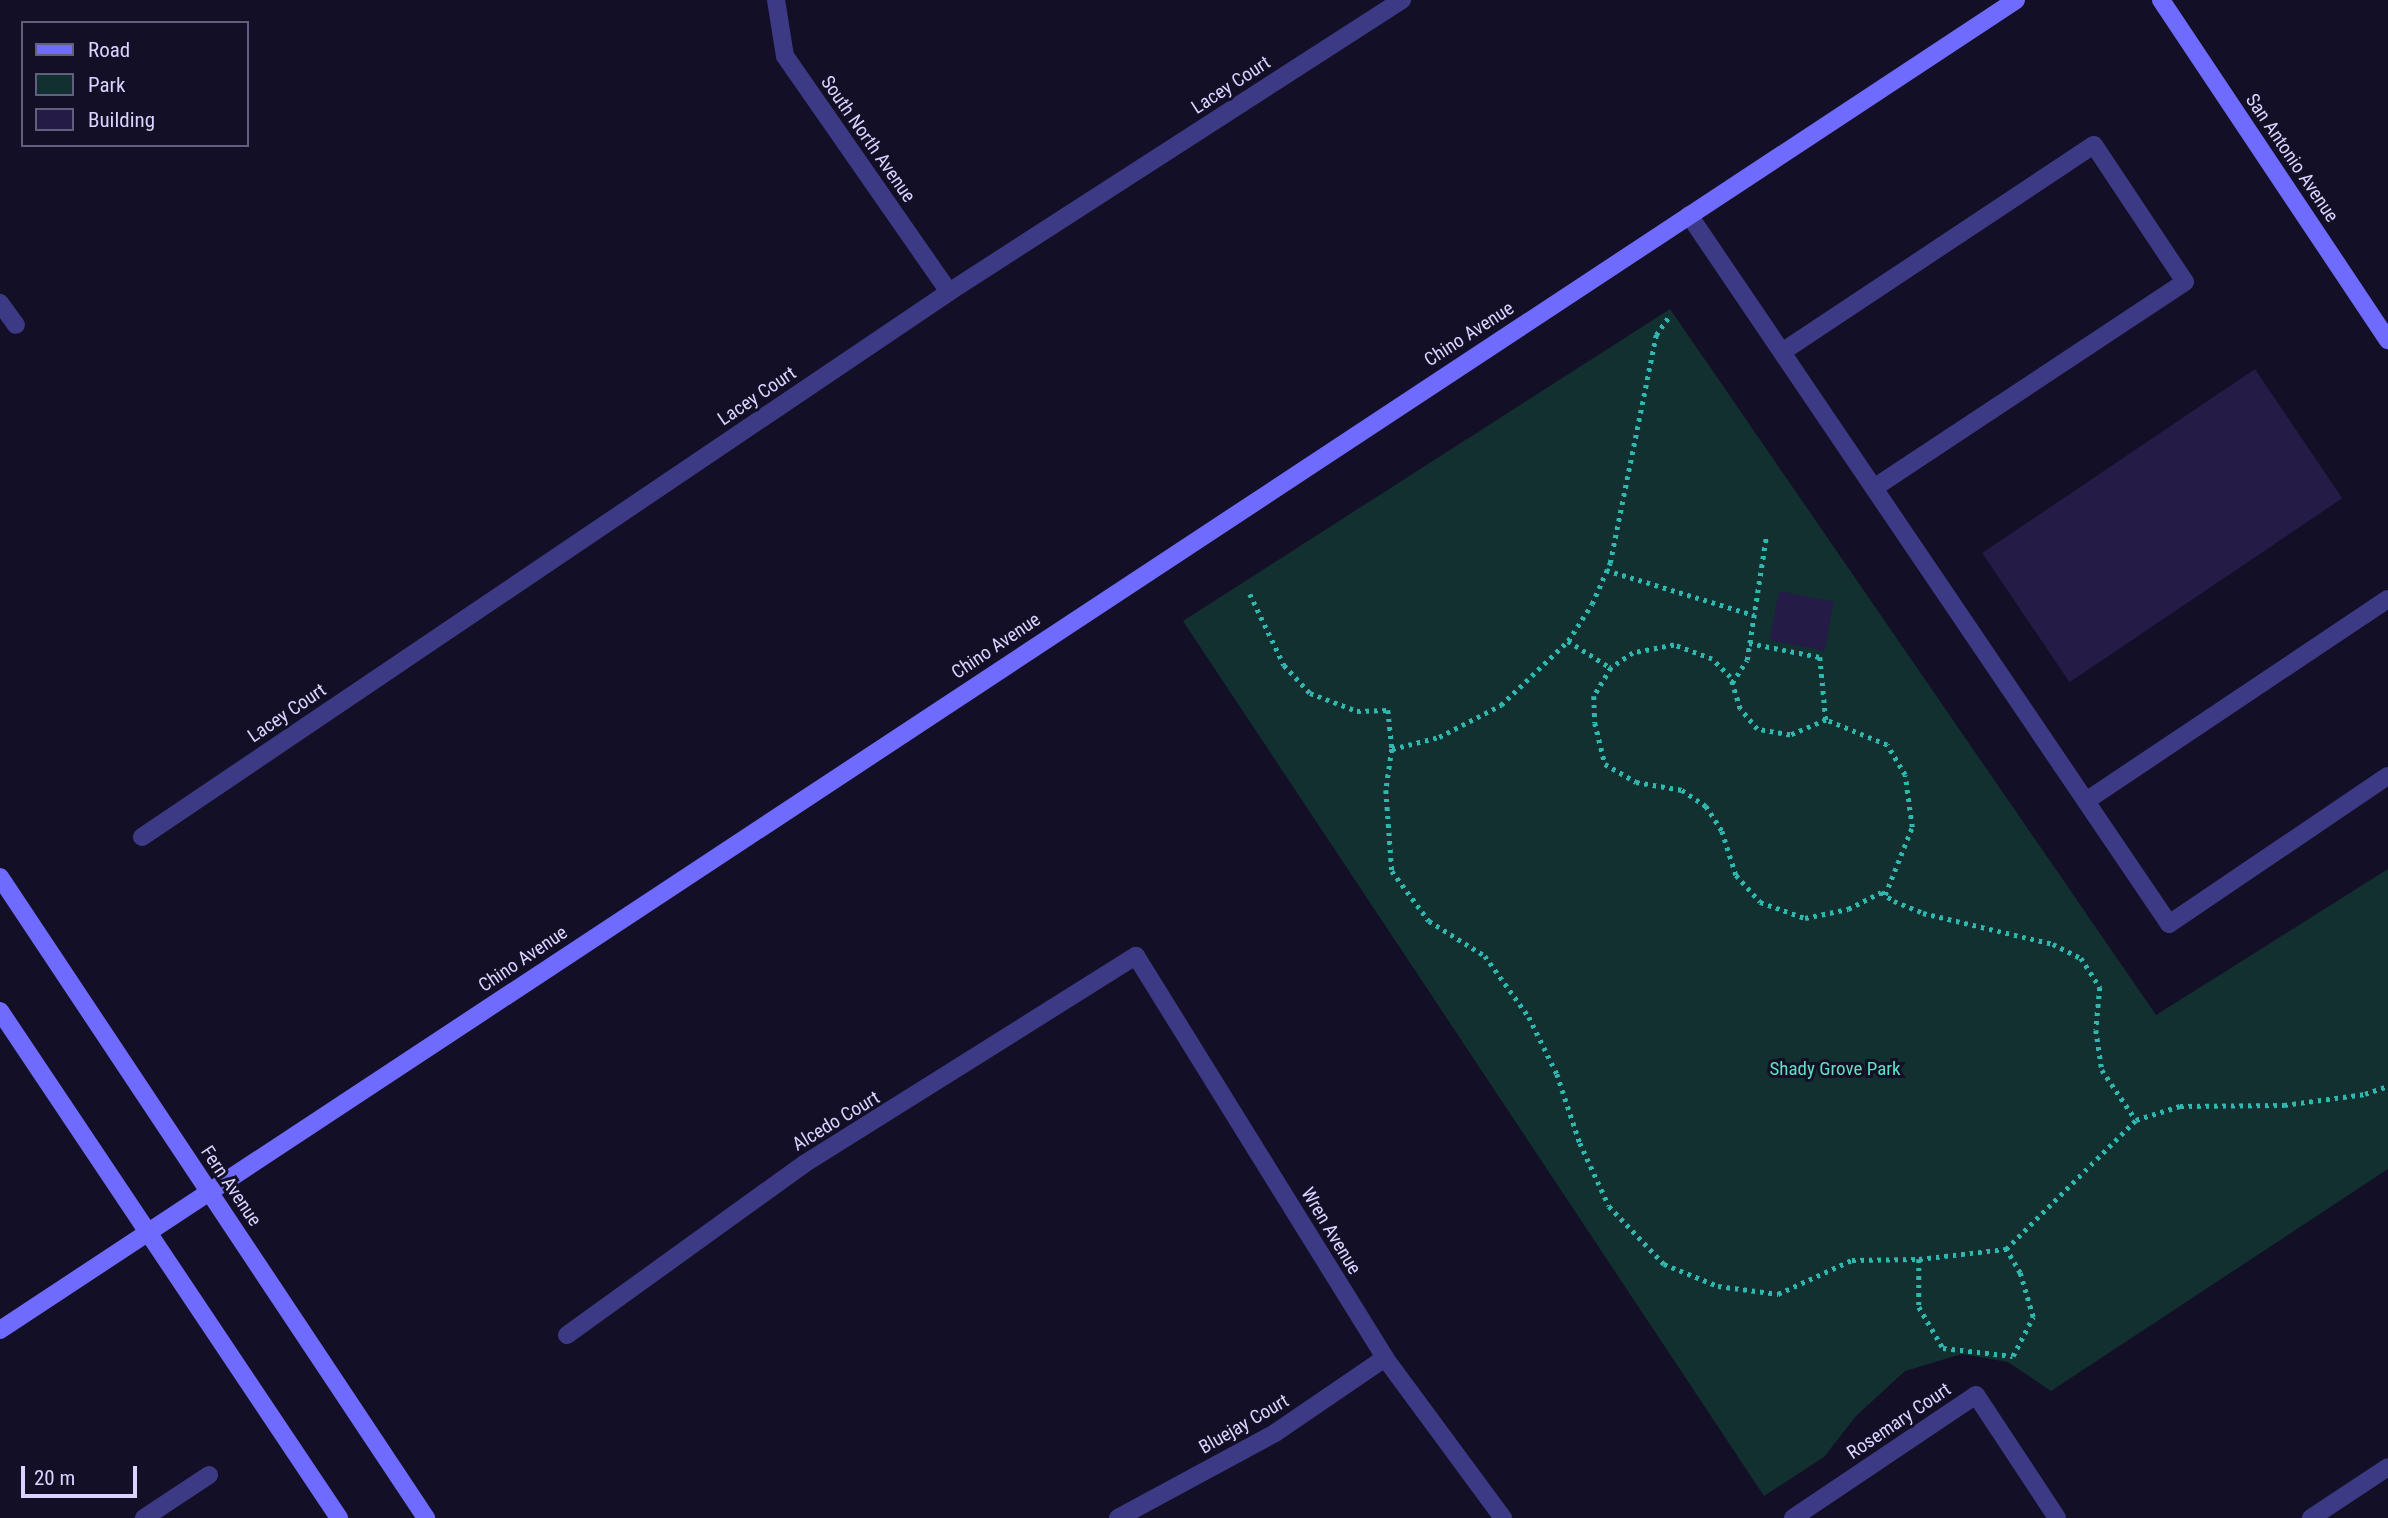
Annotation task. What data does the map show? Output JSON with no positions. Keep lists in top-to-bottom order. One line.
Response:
{"streets":{"main road":["San Antonio Avenue","Chino Avenue","Fern Avenue"],"street":["Lacey Court","South North Avenue","Alcedo Court","Wren Avenue","Rosemary Court","Bluejay Court"]},"crossings":[["Lacey Court","South North Avenue"],["Chino Avenue","Fern Avenue"],["Alcedo Court","Wren Avenue"],["Wren Avenue","Bluejay Court"]],"parks":["Shady Grove Park"],"legend":["Road","Park","Building"],"scale_bar":"20 m"}
